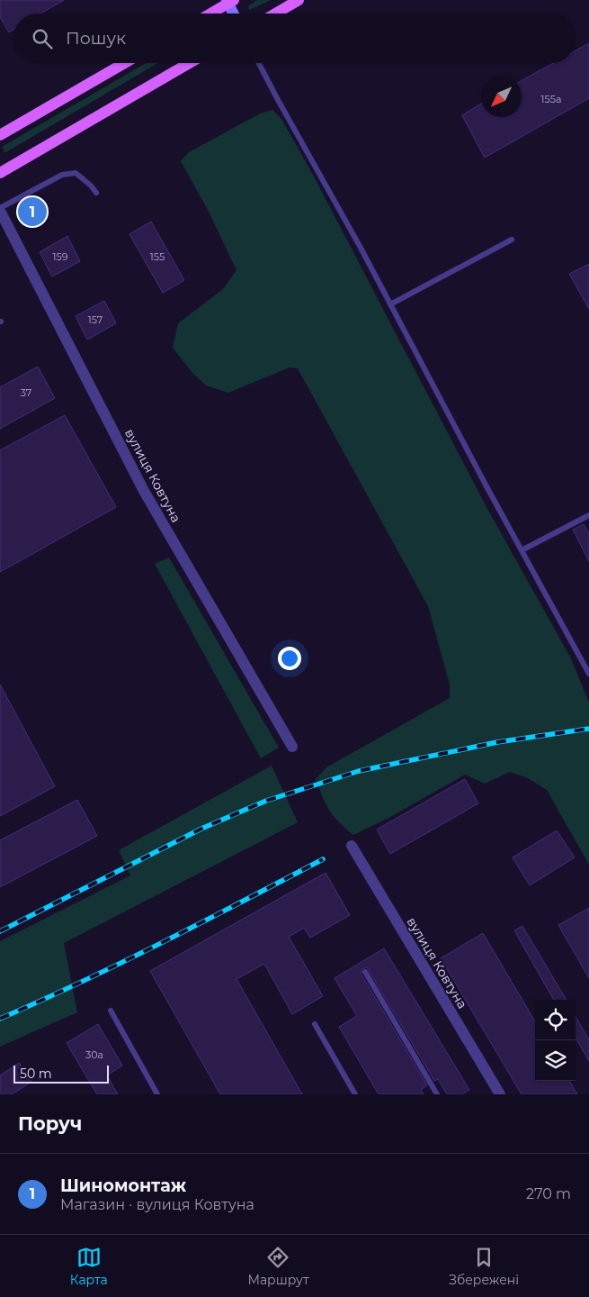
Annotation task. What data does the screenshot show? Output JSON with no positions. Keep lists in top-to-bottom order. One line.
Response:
{"streets":{"street":["вулиця Ковтуна"]},"house_numbers":["155а","159","155","157","37","30а"],"scale_bar":"50 m","north":"bottom left","page":{"search":"Пошук","pins":"1","scale":"50 m","heading":"Поруч","list":[{"mark":"1","name":"Шиномонтаж","note":"Магазин · вулиця Ковтуна","value":"270 m"}],"nav":["Карта","Маршрут","Збережені"]}}
